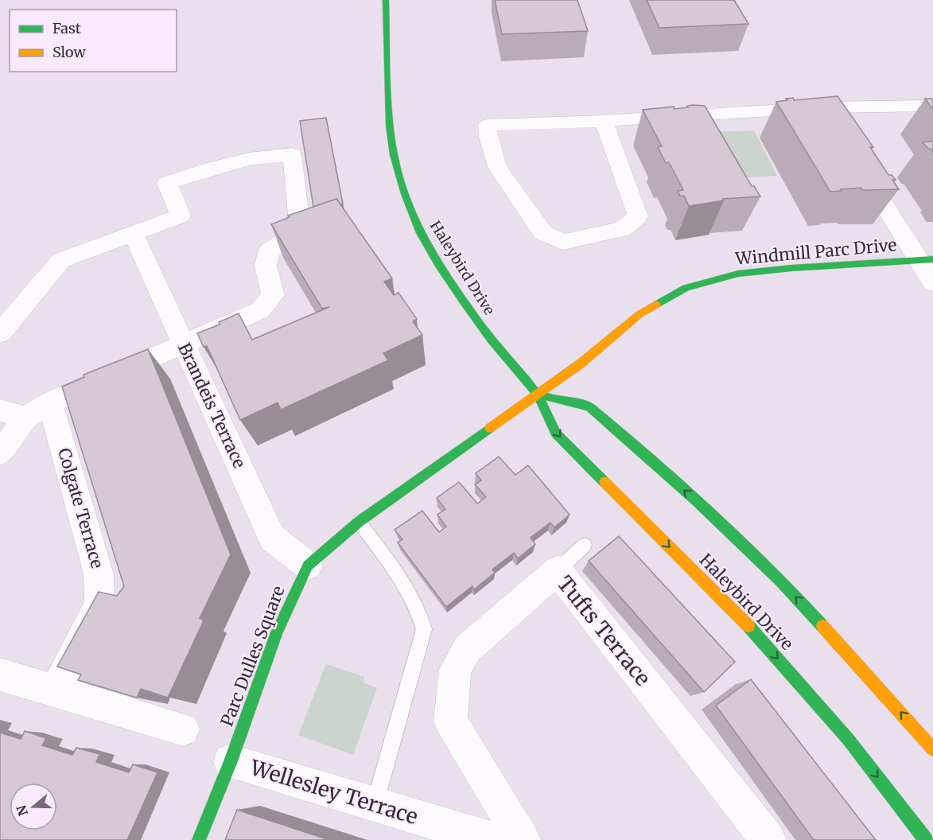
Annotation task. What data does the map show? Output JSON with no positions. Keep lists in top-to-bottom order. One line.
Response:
{"streets":{"street":["Windmill Parc Drive","Haleybird Drive","Brandeis Terrace","Colgate Terrace","Tufts Terrace","Parc Dulles Square","Wellesley Terrace"]},"crossings":[["Windmill Parc Drive","Haleybird Drive"],["Windmill Parc Drive","Parc Dulles Square"],["Haleybird Drive","Parc Dulles Square"],["Brandeis Terrace","Parc Dulles Square"],["Parc Dulles Square","Wellesley Terrace"]],"legend":["Fast","Slow"],"north":"left"}
